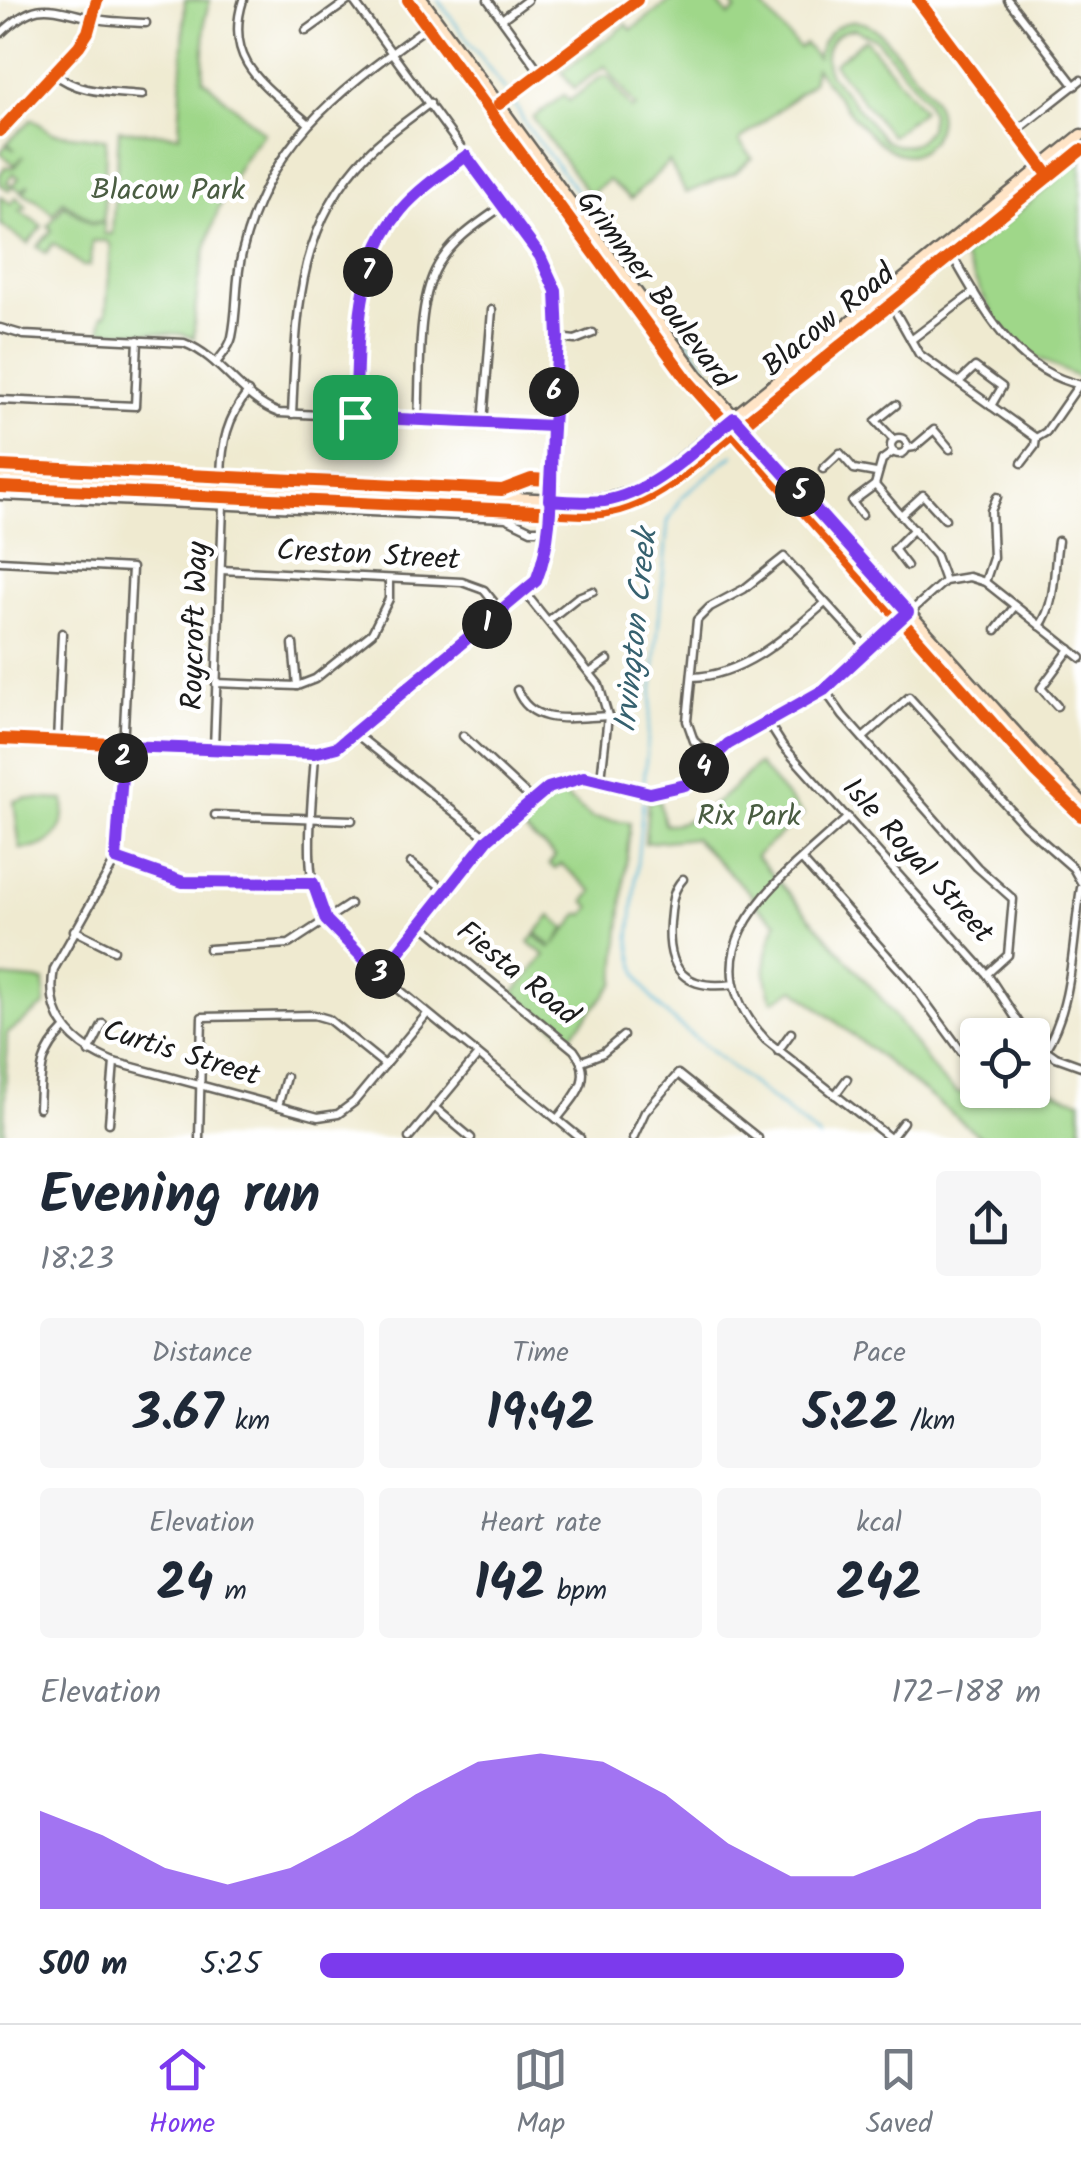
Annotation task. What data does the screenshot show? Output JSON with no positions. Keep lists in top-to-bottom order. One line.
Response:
{"streets":{"main road":["Grimmer Boulevard","Blacow Road"],"street":["Creston Street","Roycroft Way","Isle Royal Street","Fiesta Road","Curtis Street"]},"crossings":[["Grimmer Boulevard","Blacow Road"],["Creston Street","Roycroft Way"]],"water":["Irvington Creek"],"parks":["Blacow Park","Rix Park"],"page":{"pins":["7","6","5","1","2","4","3"],"heading":["Evening run","18:23"],"stats":[["Distance","3.67 km"],["Time","19:42"],["Pace","5:22 /km"],["Elevation","24 m"],["Heart rate","142 bpm"],["kcal","242"]],"chart":["Elevation","172–188 m"],"list":[{"name":"500 m","note":"5:25"}],"tabs":["Home","Map","Saved"]}}
